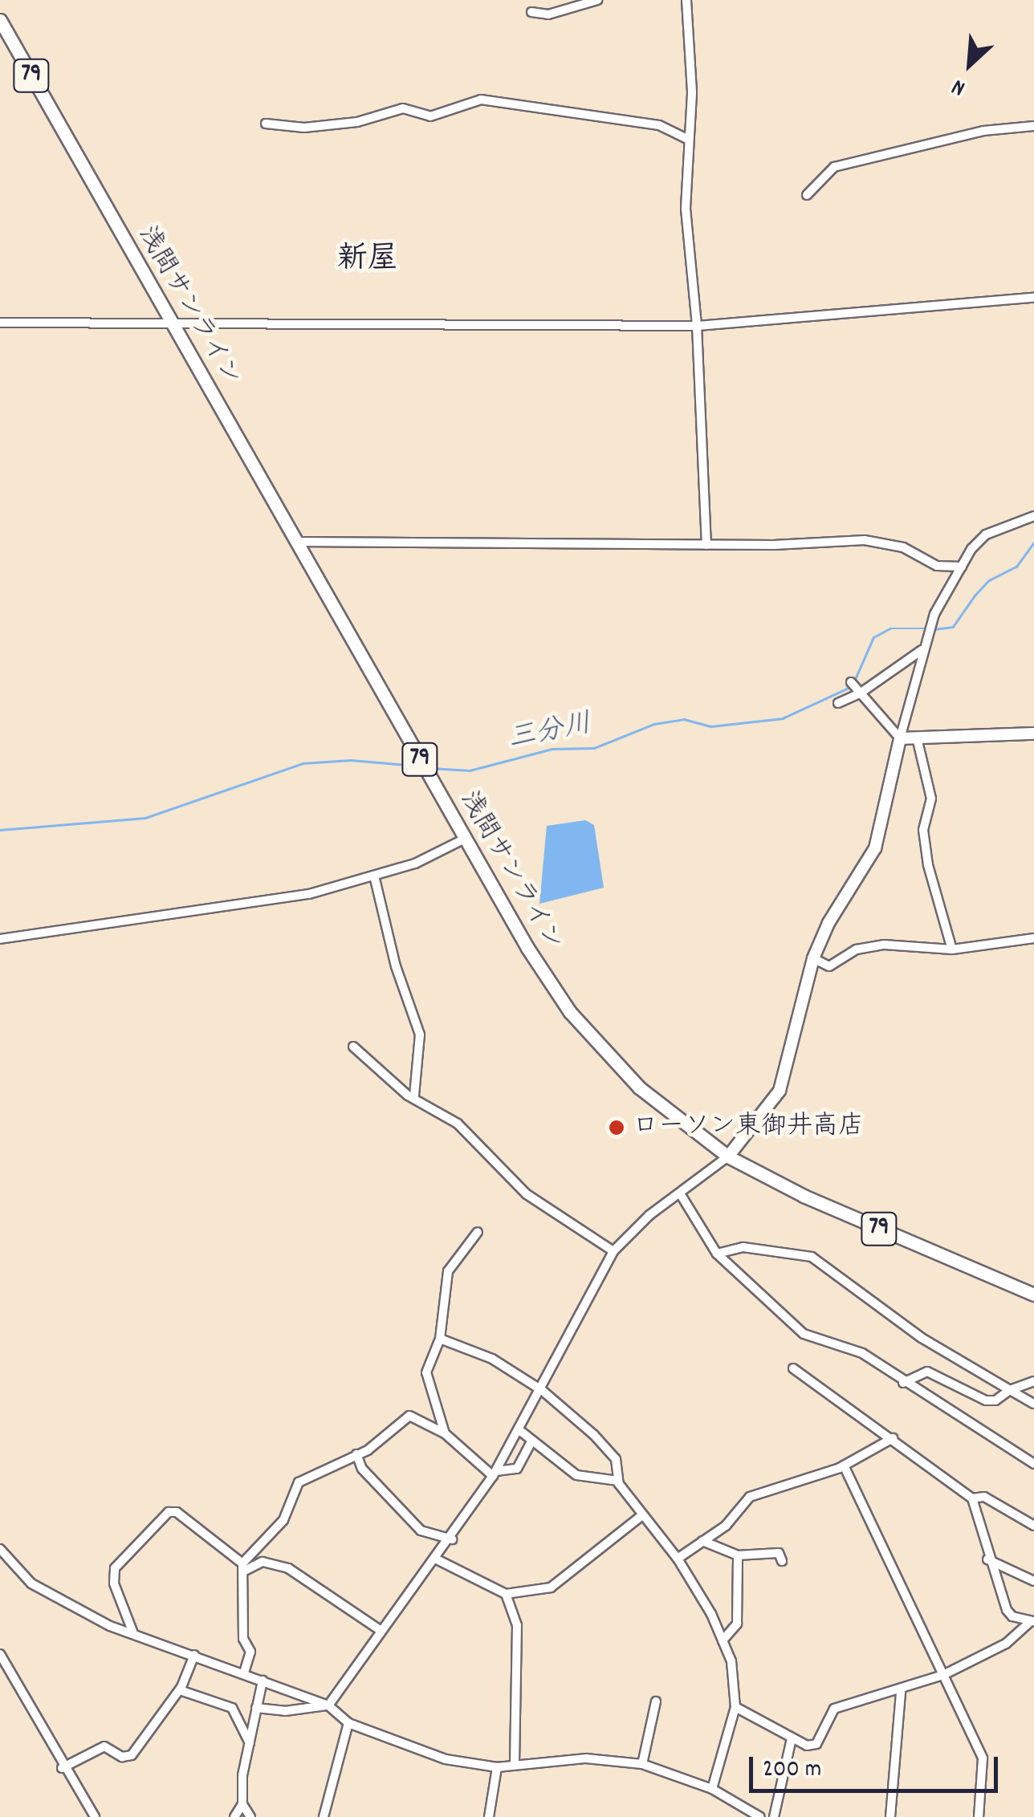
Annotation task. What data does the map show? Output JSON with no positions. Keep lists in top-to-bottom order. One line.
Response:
{"streets":{"main road":["79","浅間サンライン"]},"districts":["新屋"],"water":["三分川"],"places":["ローソン東御井高店"],"scale_bar":"200 m","north":"bottom left"}
